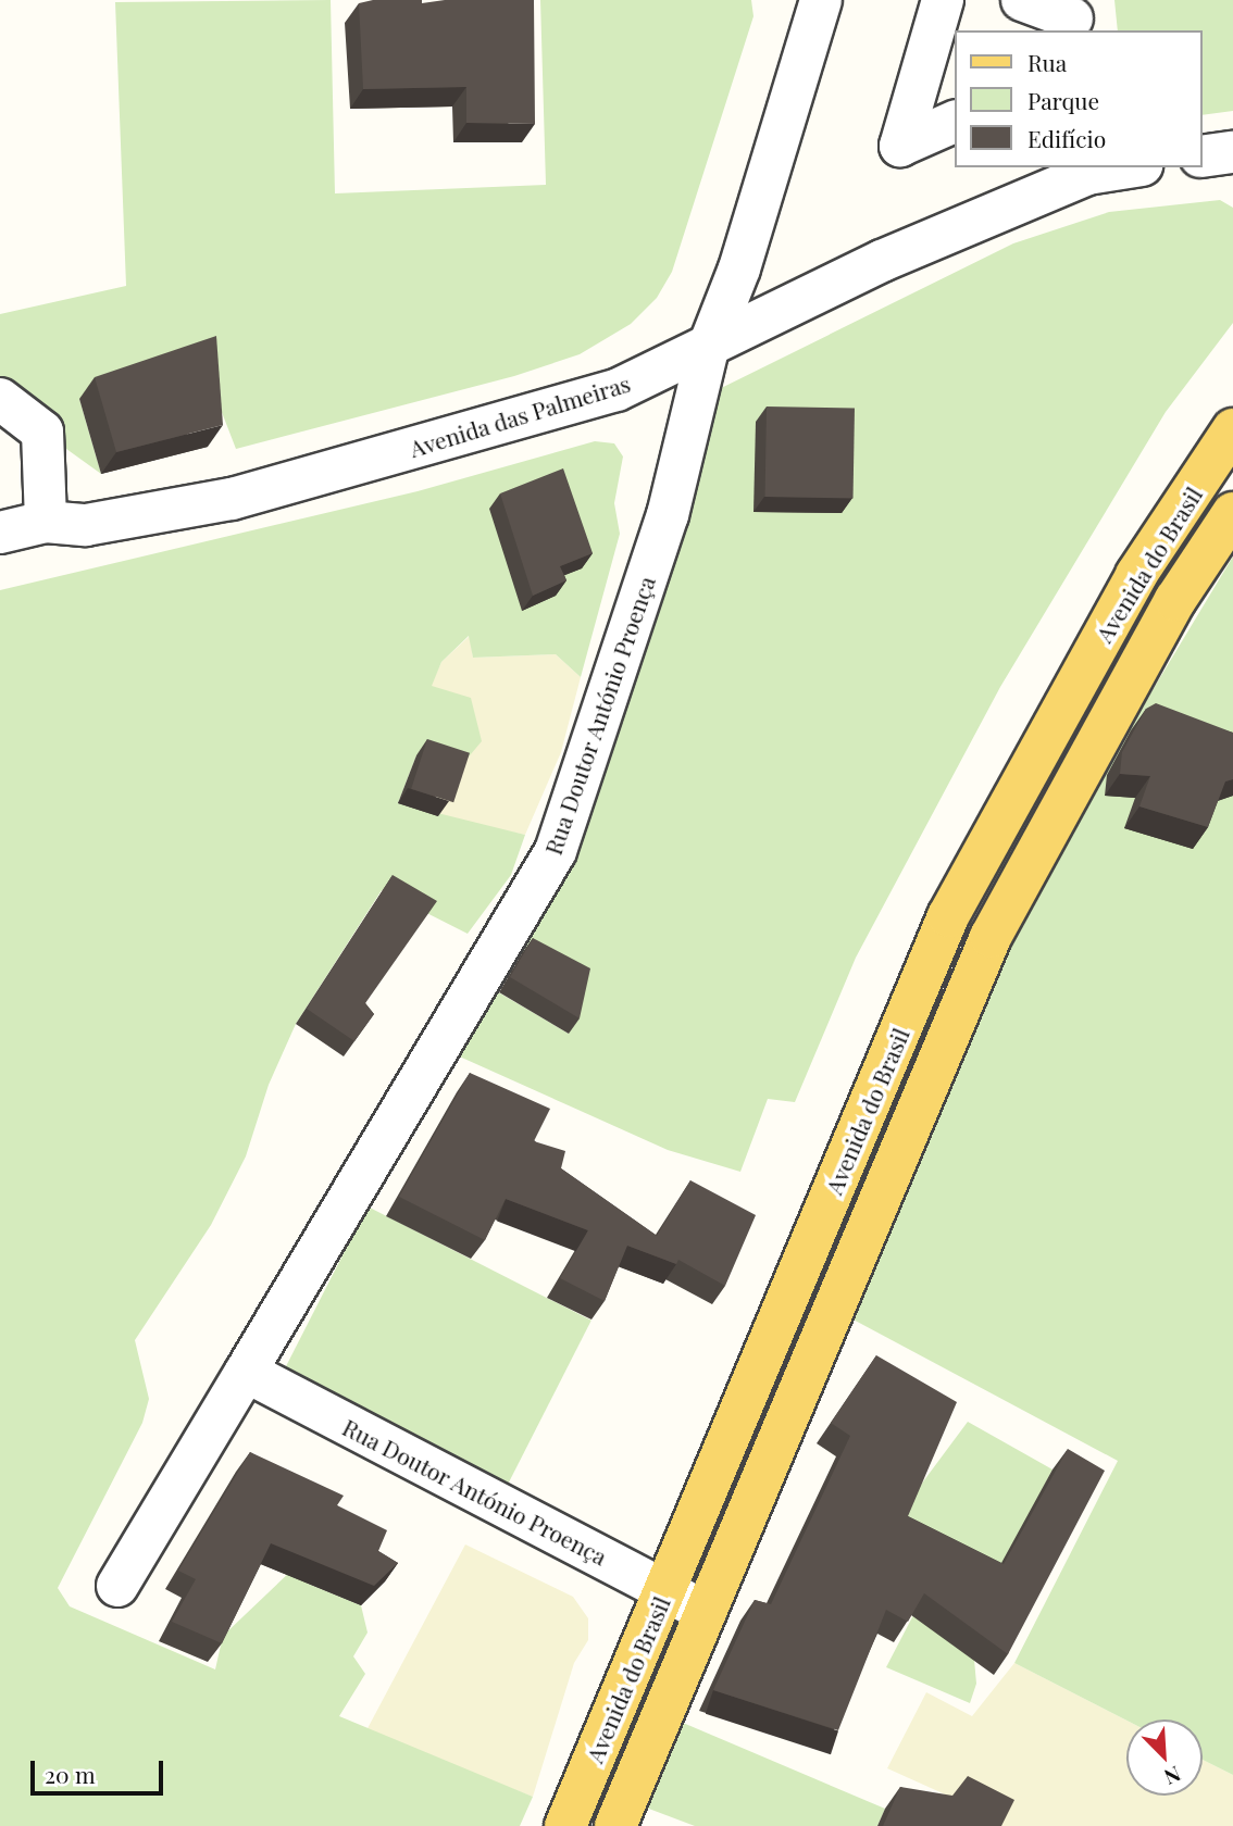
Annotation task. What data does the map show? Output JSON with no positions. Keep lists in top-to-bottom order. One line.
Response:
{"streets":{"main road":["Avenida do Brasil"],"street":["Avenida das Palmeiras","Rua Doutor António Proença"]},"crossings":[["Avenida das Palmeiras","Rua Doutor António Proença"],["Avenida do Brasil","Rua Doutor António Proença"]],"legend":["Rua","Parque","Edifício"],"scale_bar":"20 m","north":"bottom right"}
